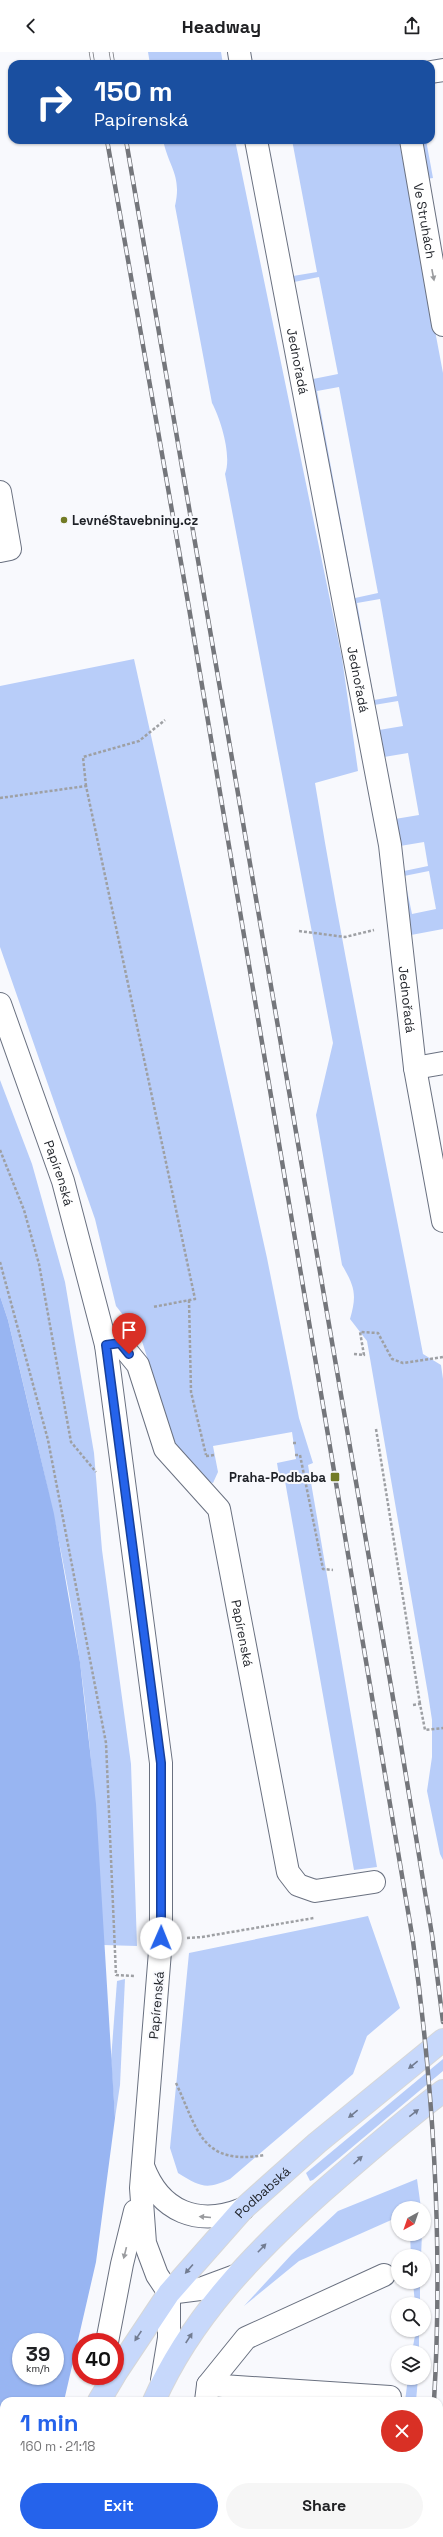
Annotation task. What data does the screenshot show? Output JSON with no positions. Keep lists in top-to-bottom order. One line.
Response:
{"streets":{"main road":["Podbabská"],"street":["Ve Struhách","Jednořadá","Papírenská"]},"crossings":[["Papírenská","Podbabská"]],"one_way":["Ve Struhách"],"places":{"other":["LevnéStavebniny.cz"],"transit":["Praha-Podbaba"]},"north":"bottom left","page":{"header":"Headway","turn":["150 m","Papírenská"],"speed":"39 km/h","limit":"40","heading":["1 min","160 m · 21:18"],"buttons":["Exit","Share"]}}
